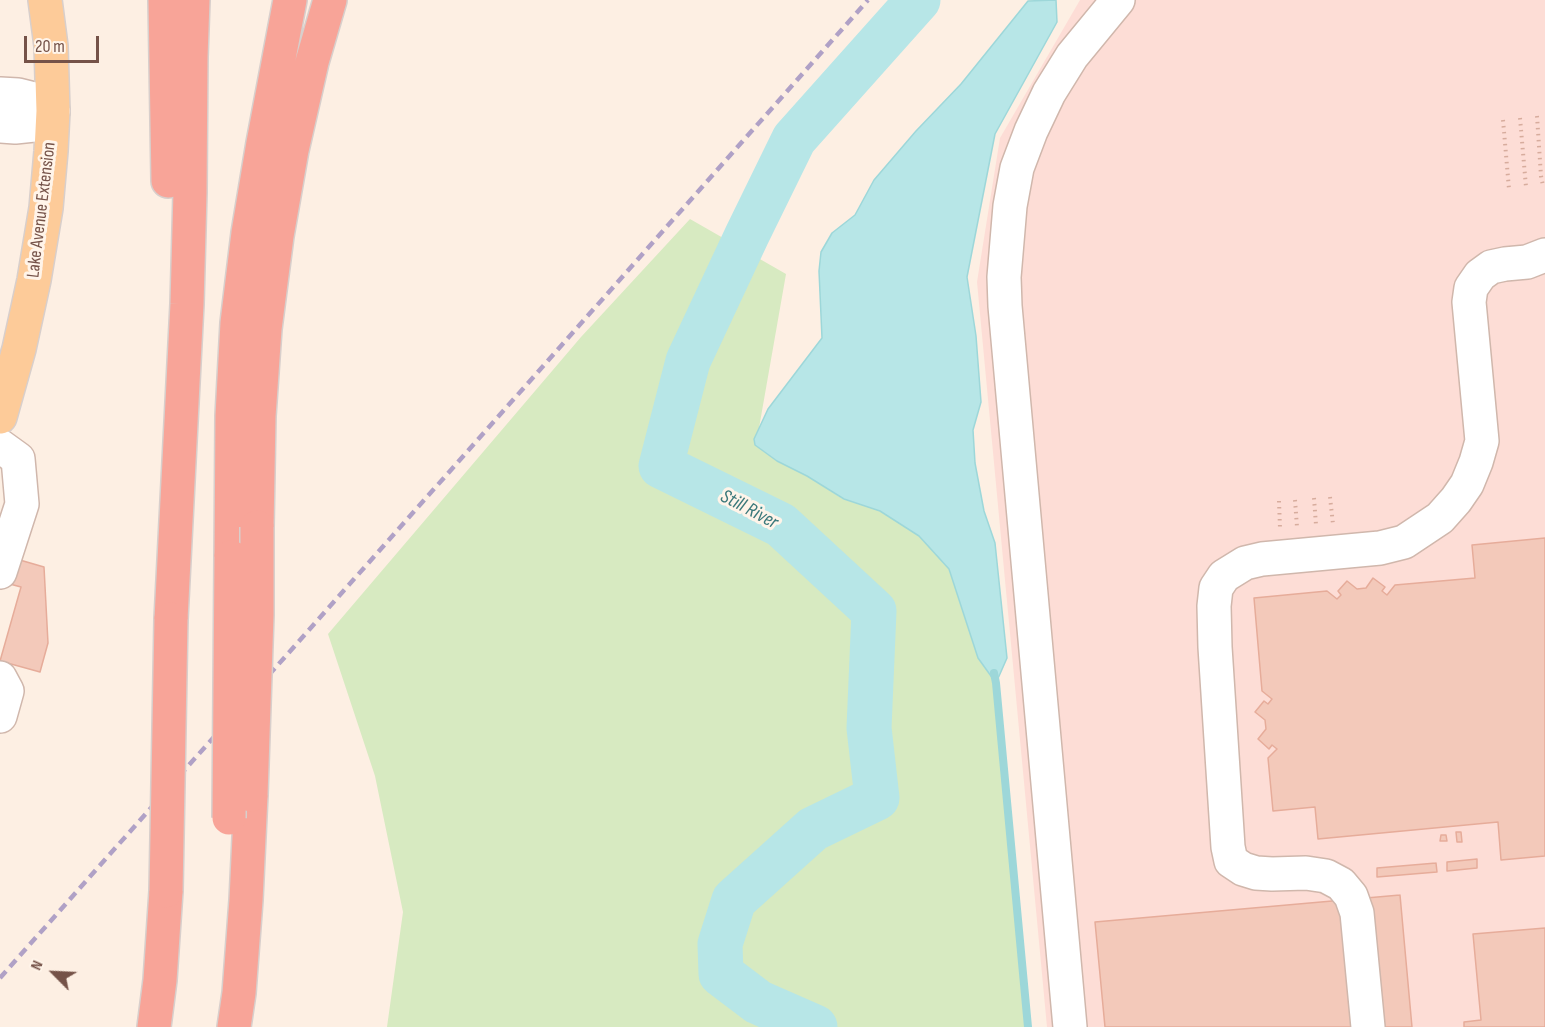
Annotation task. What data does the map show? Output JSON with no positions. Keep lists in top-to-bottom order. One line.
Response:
{"streets":{"main road":["Lake Avenue Extension"]},"water":["Still River"],"scale_bar":"20 m","north":"top left"}
